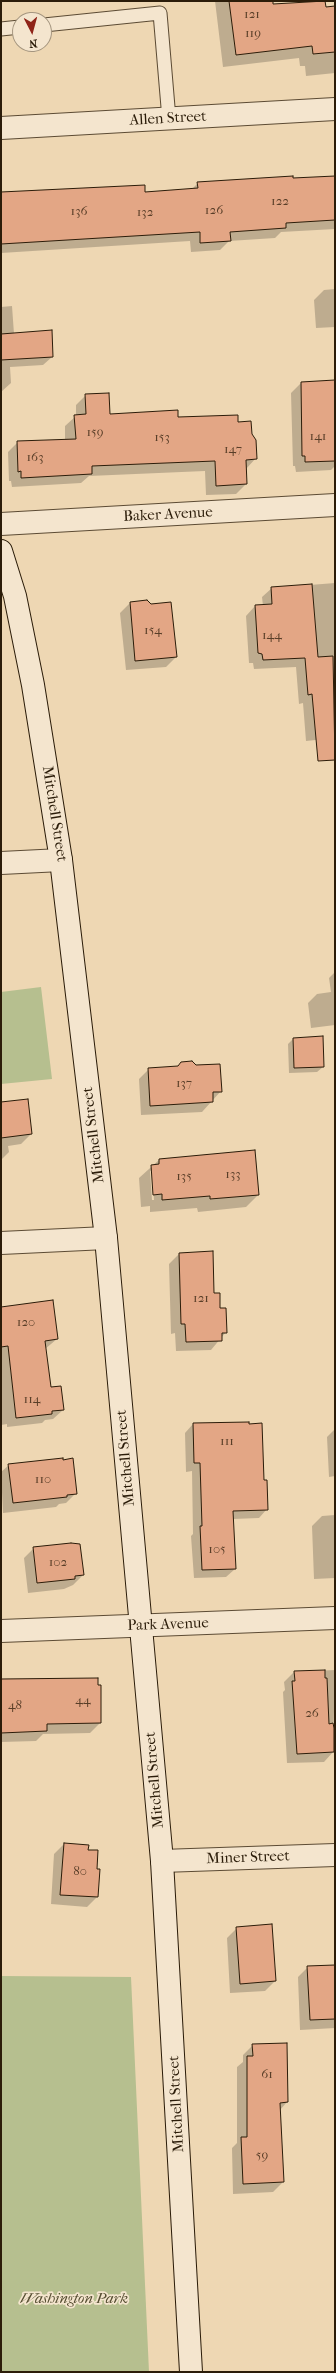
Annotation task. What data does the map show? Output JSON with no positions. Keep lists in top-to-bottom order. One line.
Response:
{"streets":{"main road":["Allen Street","Baker Avenue","Mitchell Street","Park Avenue","Miner Street"]},"crossings":[["Mitchell Street","Park Avenue"],["Mitchell Street","Miner Street"]],"parks":["Washington Park"],"house_numbers":["121","119","122","126","136","132","159","141","153","147","163","154","144","137","133","135","121","120","114","111","110","105","102","44","48","26","80","61","59"],"north":"bottom"}
